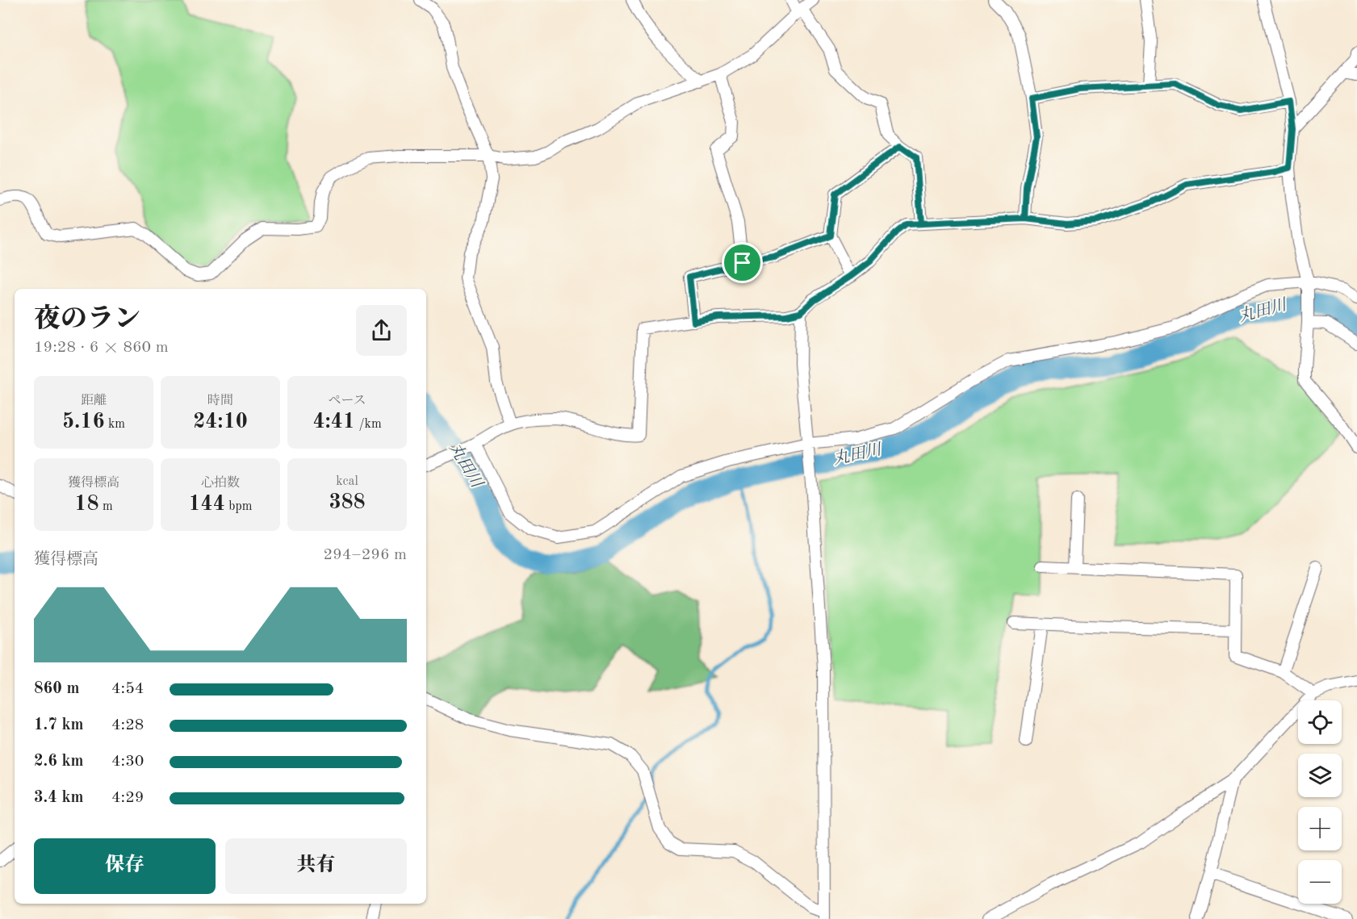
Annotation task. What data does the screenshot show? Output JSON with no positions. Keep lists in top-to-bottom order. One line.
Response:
{"water":["丸田川"],"page":{"heading":["夜のラン","19:28 · 6 × 860 m"],"stats":[["距離","5.16 km"],["時間","24:10"],["ペース","4:41 /km"],["獲得標高","18 m"],["心拍数","144 bpm"],["kcal","388"]],"chart":["獲得標高","294–296 m"],"list":[{"name":"860 m","note":"4:54"},{"name":"1.7 km","note":"4:28"},{"name":"2.6 km","note":"4:30"},{"name":"3.4 km","note":"4:29"}],"map_buttons":["+","−"],"buttons":["保存","共有"]}}
